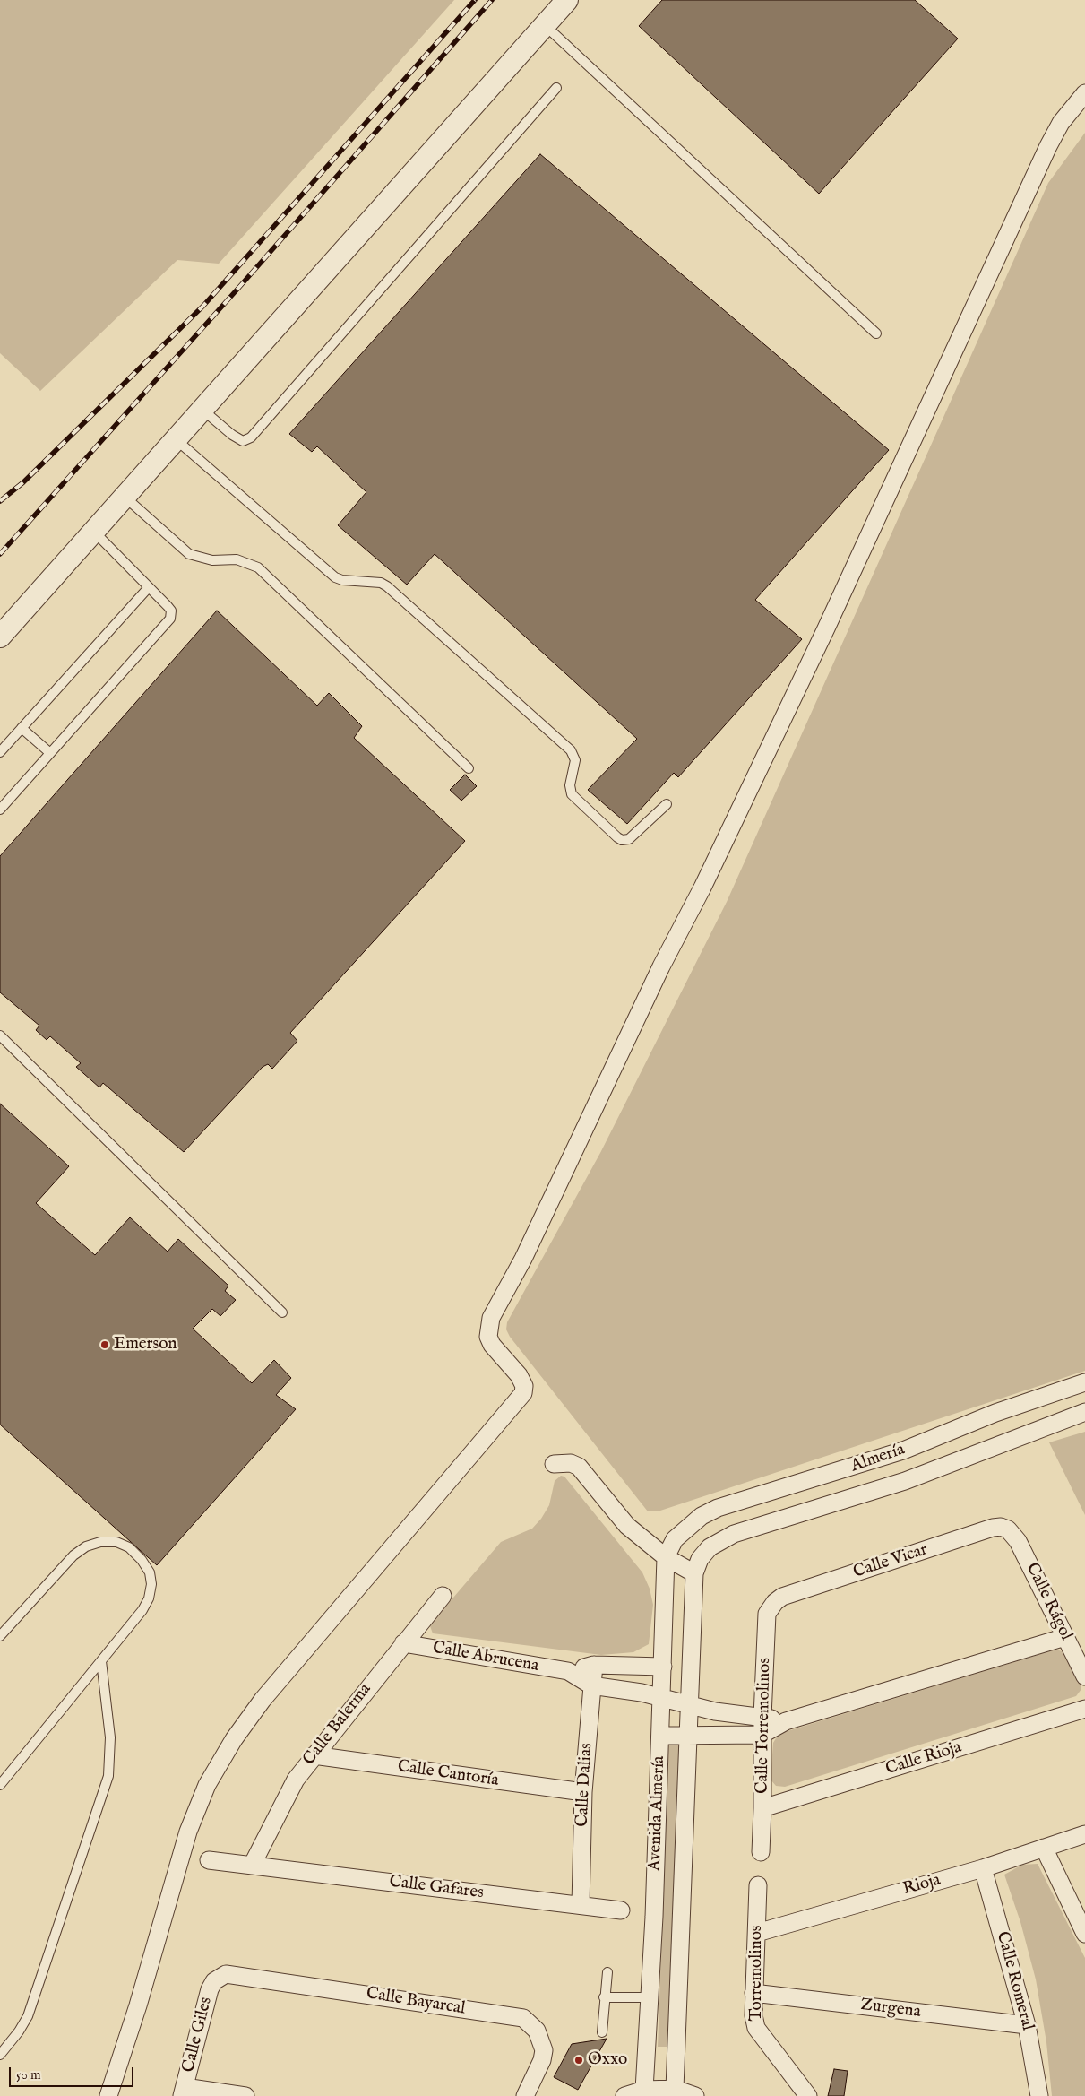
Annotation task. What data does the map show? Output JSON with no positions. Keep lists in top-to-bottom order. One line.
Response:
{"streets":{"street":["Almería","Calle Vicar","Calle Rágol","Calle Abrucena","Calle Balerma","Calle Torremolinos","Calle Rioja","Calle Cantoría","Calle Dalias","Avenida Almería","Rioja","Calle Gafares","Torremolinos","Calle Romeral","Calle Bayarcal","Zurgena","Calle Giles"]},"crossings":[["Almería","Avenida Almería"],["Calle Vicar","Calle Rágol"],["Calle Vicar","Calle Torremolinos"],["Calle Abrucena","Calle Balerma"],["Calle Abrucena","Calle Dalias"],["Calle Abrucena","Avenida Almería"],["Calle Balerma","Calle Cantoría"],["Calle Balerma","Calle Gafares"],["Calle Torremolinos","Calle Rioja"],["Calle Cantoría","Calle Dalias"],["Calle Dalias","Calle Gafares"],["Rioja","Torremolinos"],["Rioja","Calle Romeral"],["Torremolinos","Zurgena"],["Calle Romeral","Zurgena"],["Calle Bayarcal","Calle Giles"]],"places":["Emerson","Oxxo"],"scale_bar":"50 m"}
